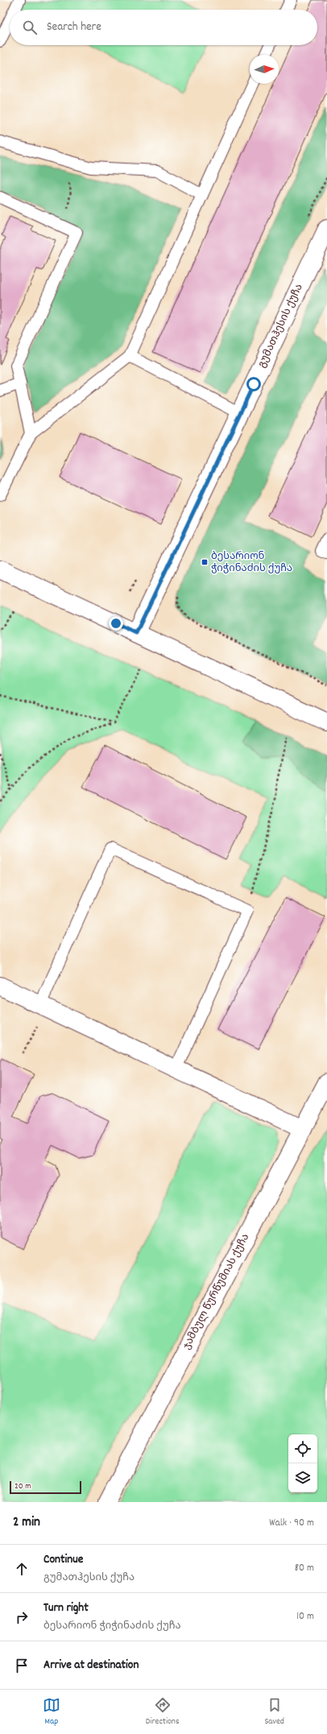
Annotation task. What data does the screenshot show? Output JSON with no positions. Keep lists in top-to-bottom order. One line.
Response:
{"streets":{"street":["გუმათჰესის ქუჩა","ჯამბულ წურწუმიას ქუჩა"]},"places":{"transit":["ბესარიონ ჭიჭინაძის ქუჩა"]},"scale_bar":"20 m","north":"right","page":{"search":"Search here","scale":"20 m","heading":["2 min","Walk · 90 m"],"list":[["Continue","გუმათჰესის ქუჩა","80 m"],["Turn right","ბესარიონ ჭიჭინაძის ქუჩა","10 m"],"Arrive at destination"],"nav":["Map","Directions","Saved"]}}
